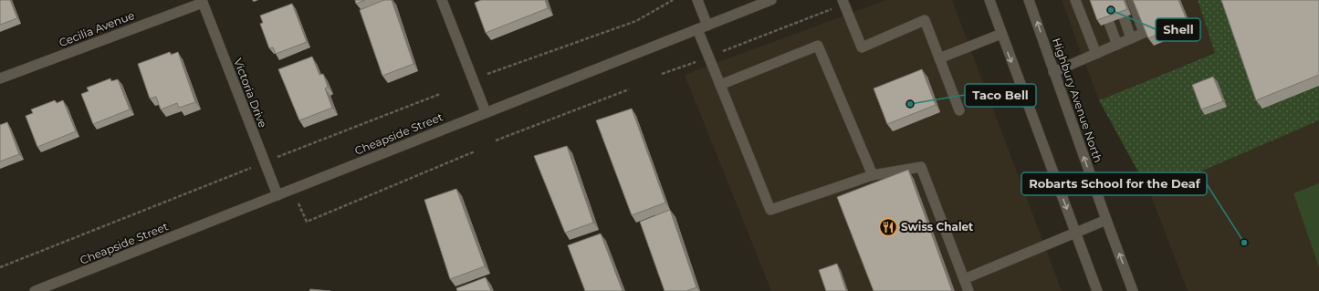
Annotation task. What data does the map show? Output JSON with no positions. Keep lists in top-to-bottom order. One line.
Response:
{"streets":{"street":["Cecilia Avenue","Victoria Drive","Highbury Avenue North","Cheapside Street"]},"crossings":[["Cecilia Avenue","Victoria Drive"],["Victoria Drive","Cheapside Street"]],"places":{"other":["Shell","Taco Bell","Robarts School for the Deaf"],"restaurant":["Swiss Chalet"]}}
